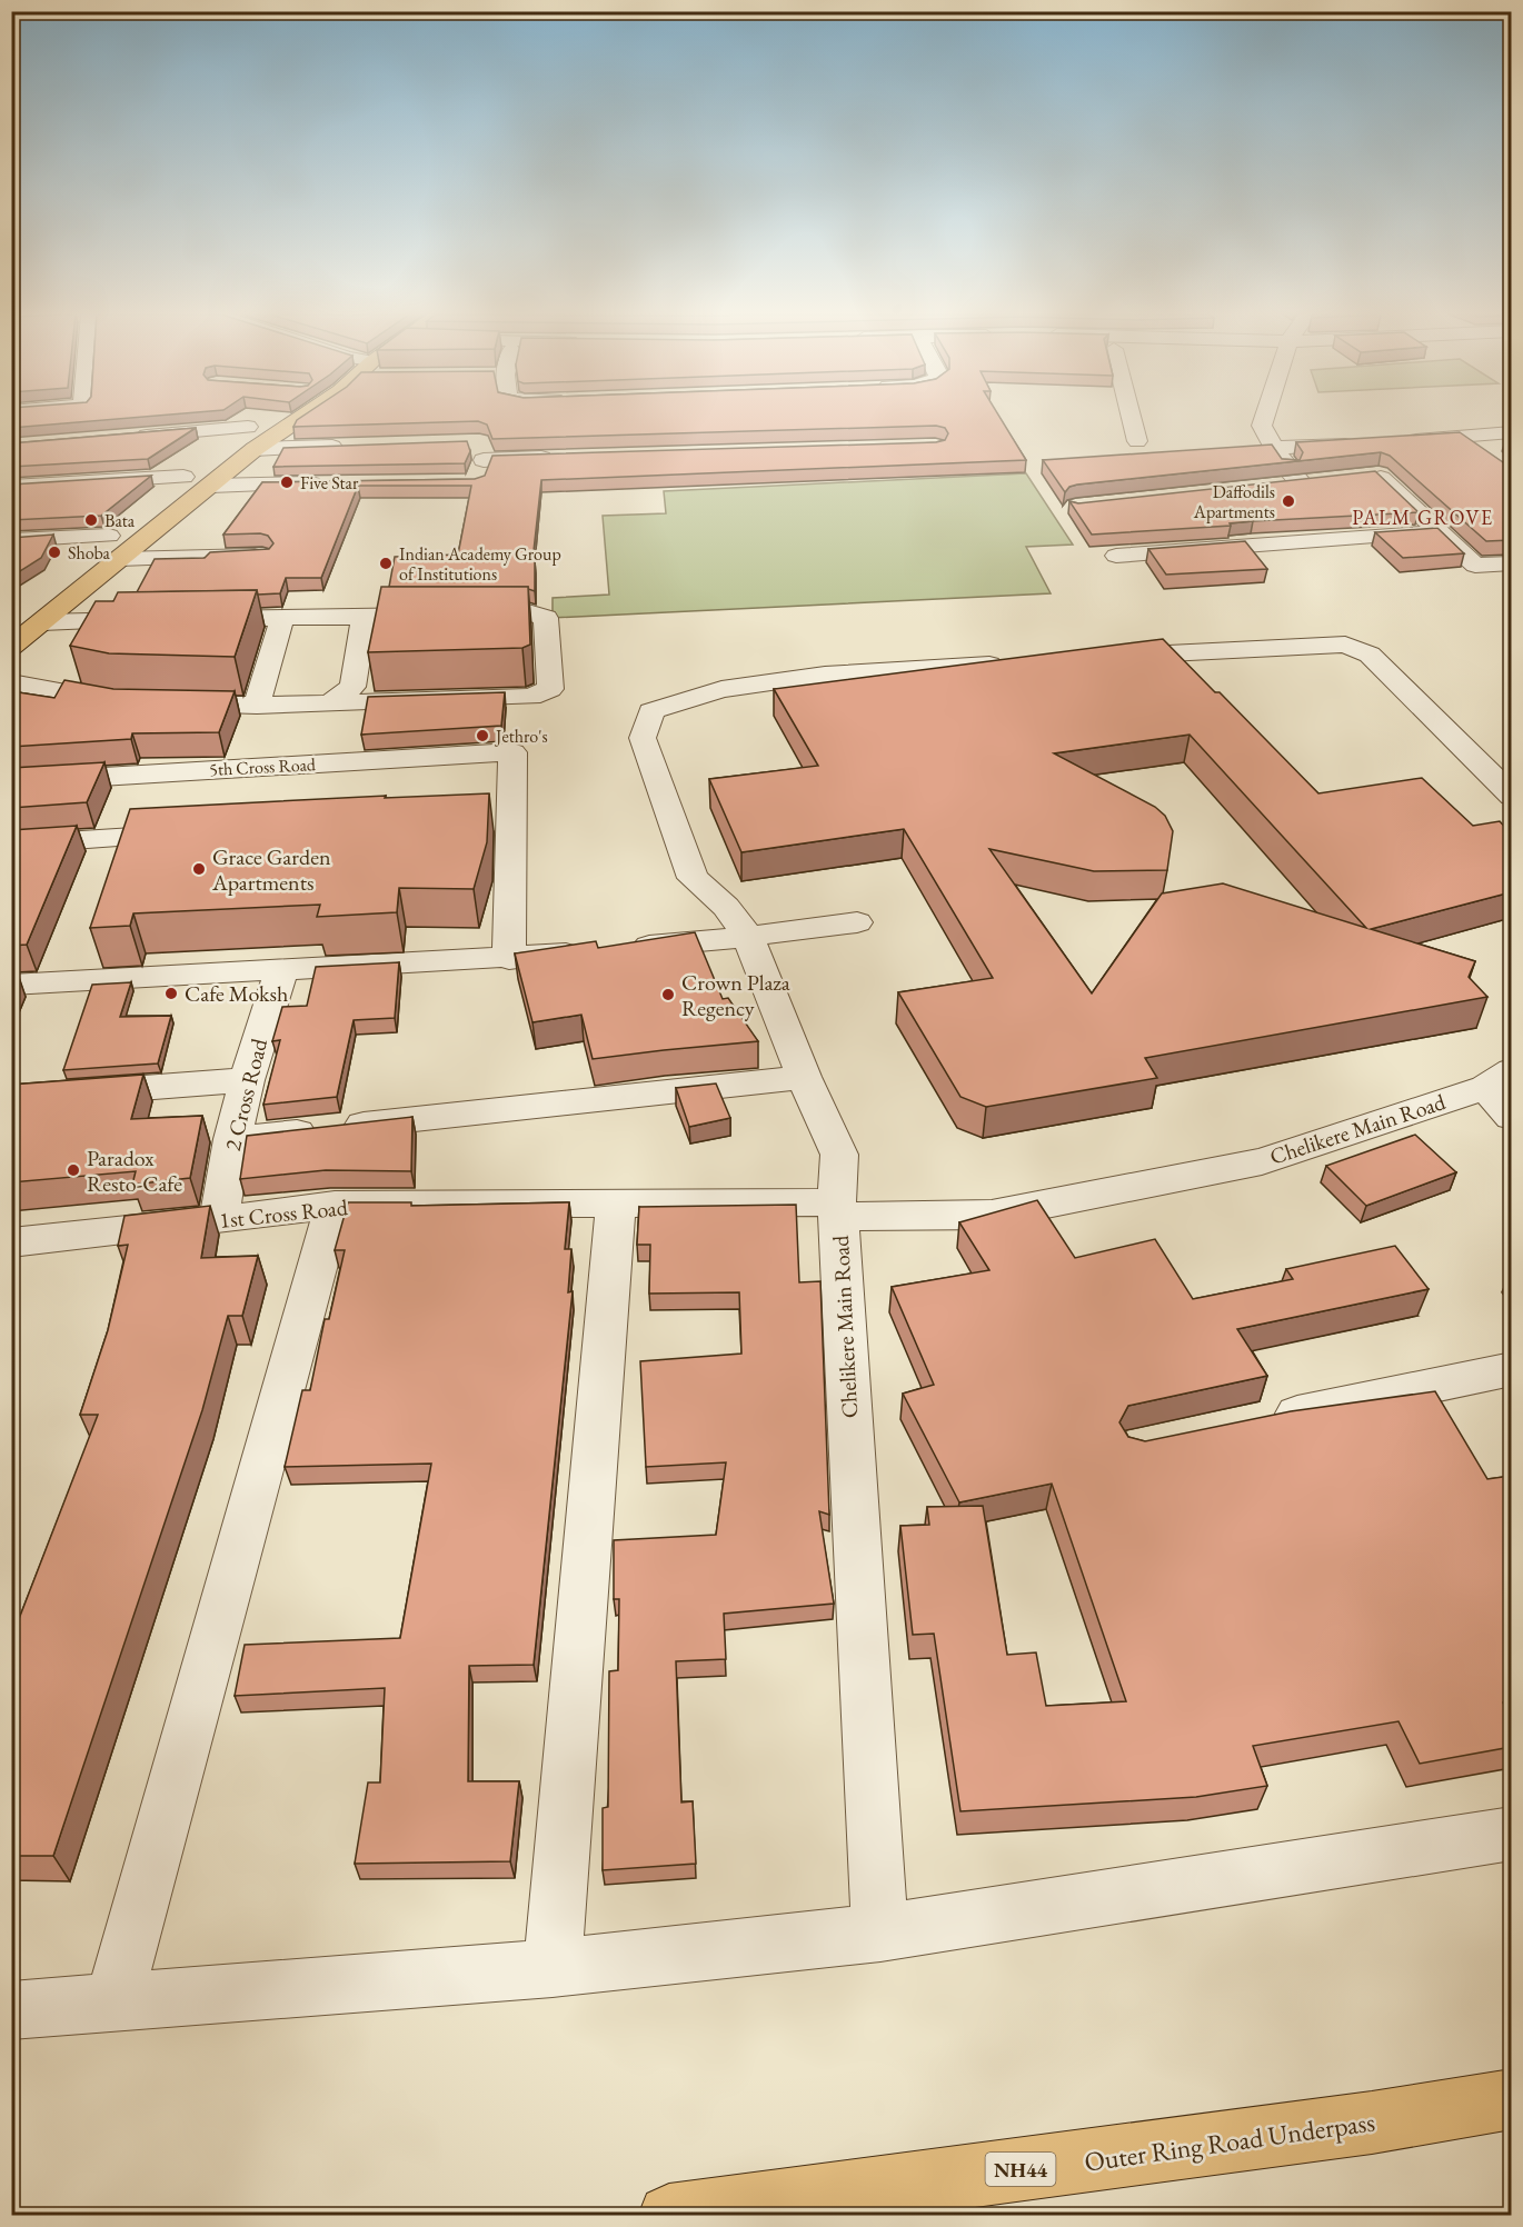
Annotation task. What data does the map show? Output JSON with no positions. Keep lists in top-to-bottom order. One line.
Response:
{"streets":{"main road":["Outer Ring Road Underpass","NH44"],"street":["5th Cross Road","2 Cross Road","Chelikere Main Road","1st Cross Road"]},"crossings":[["2 Cross Road","1st Cross Road"],["Chelikere Main Road","1st Cross Road"]],"districts":["PALM GROVE"],"places":["Five Star","Daffodils Apartments","Bata","Shoba","Indian Academy Group of Institutions","Jethro's","Grace Garden Apartments","Cafe Moksh","Crown Plaza Regency","Paradox Resto-Cafe"]}
